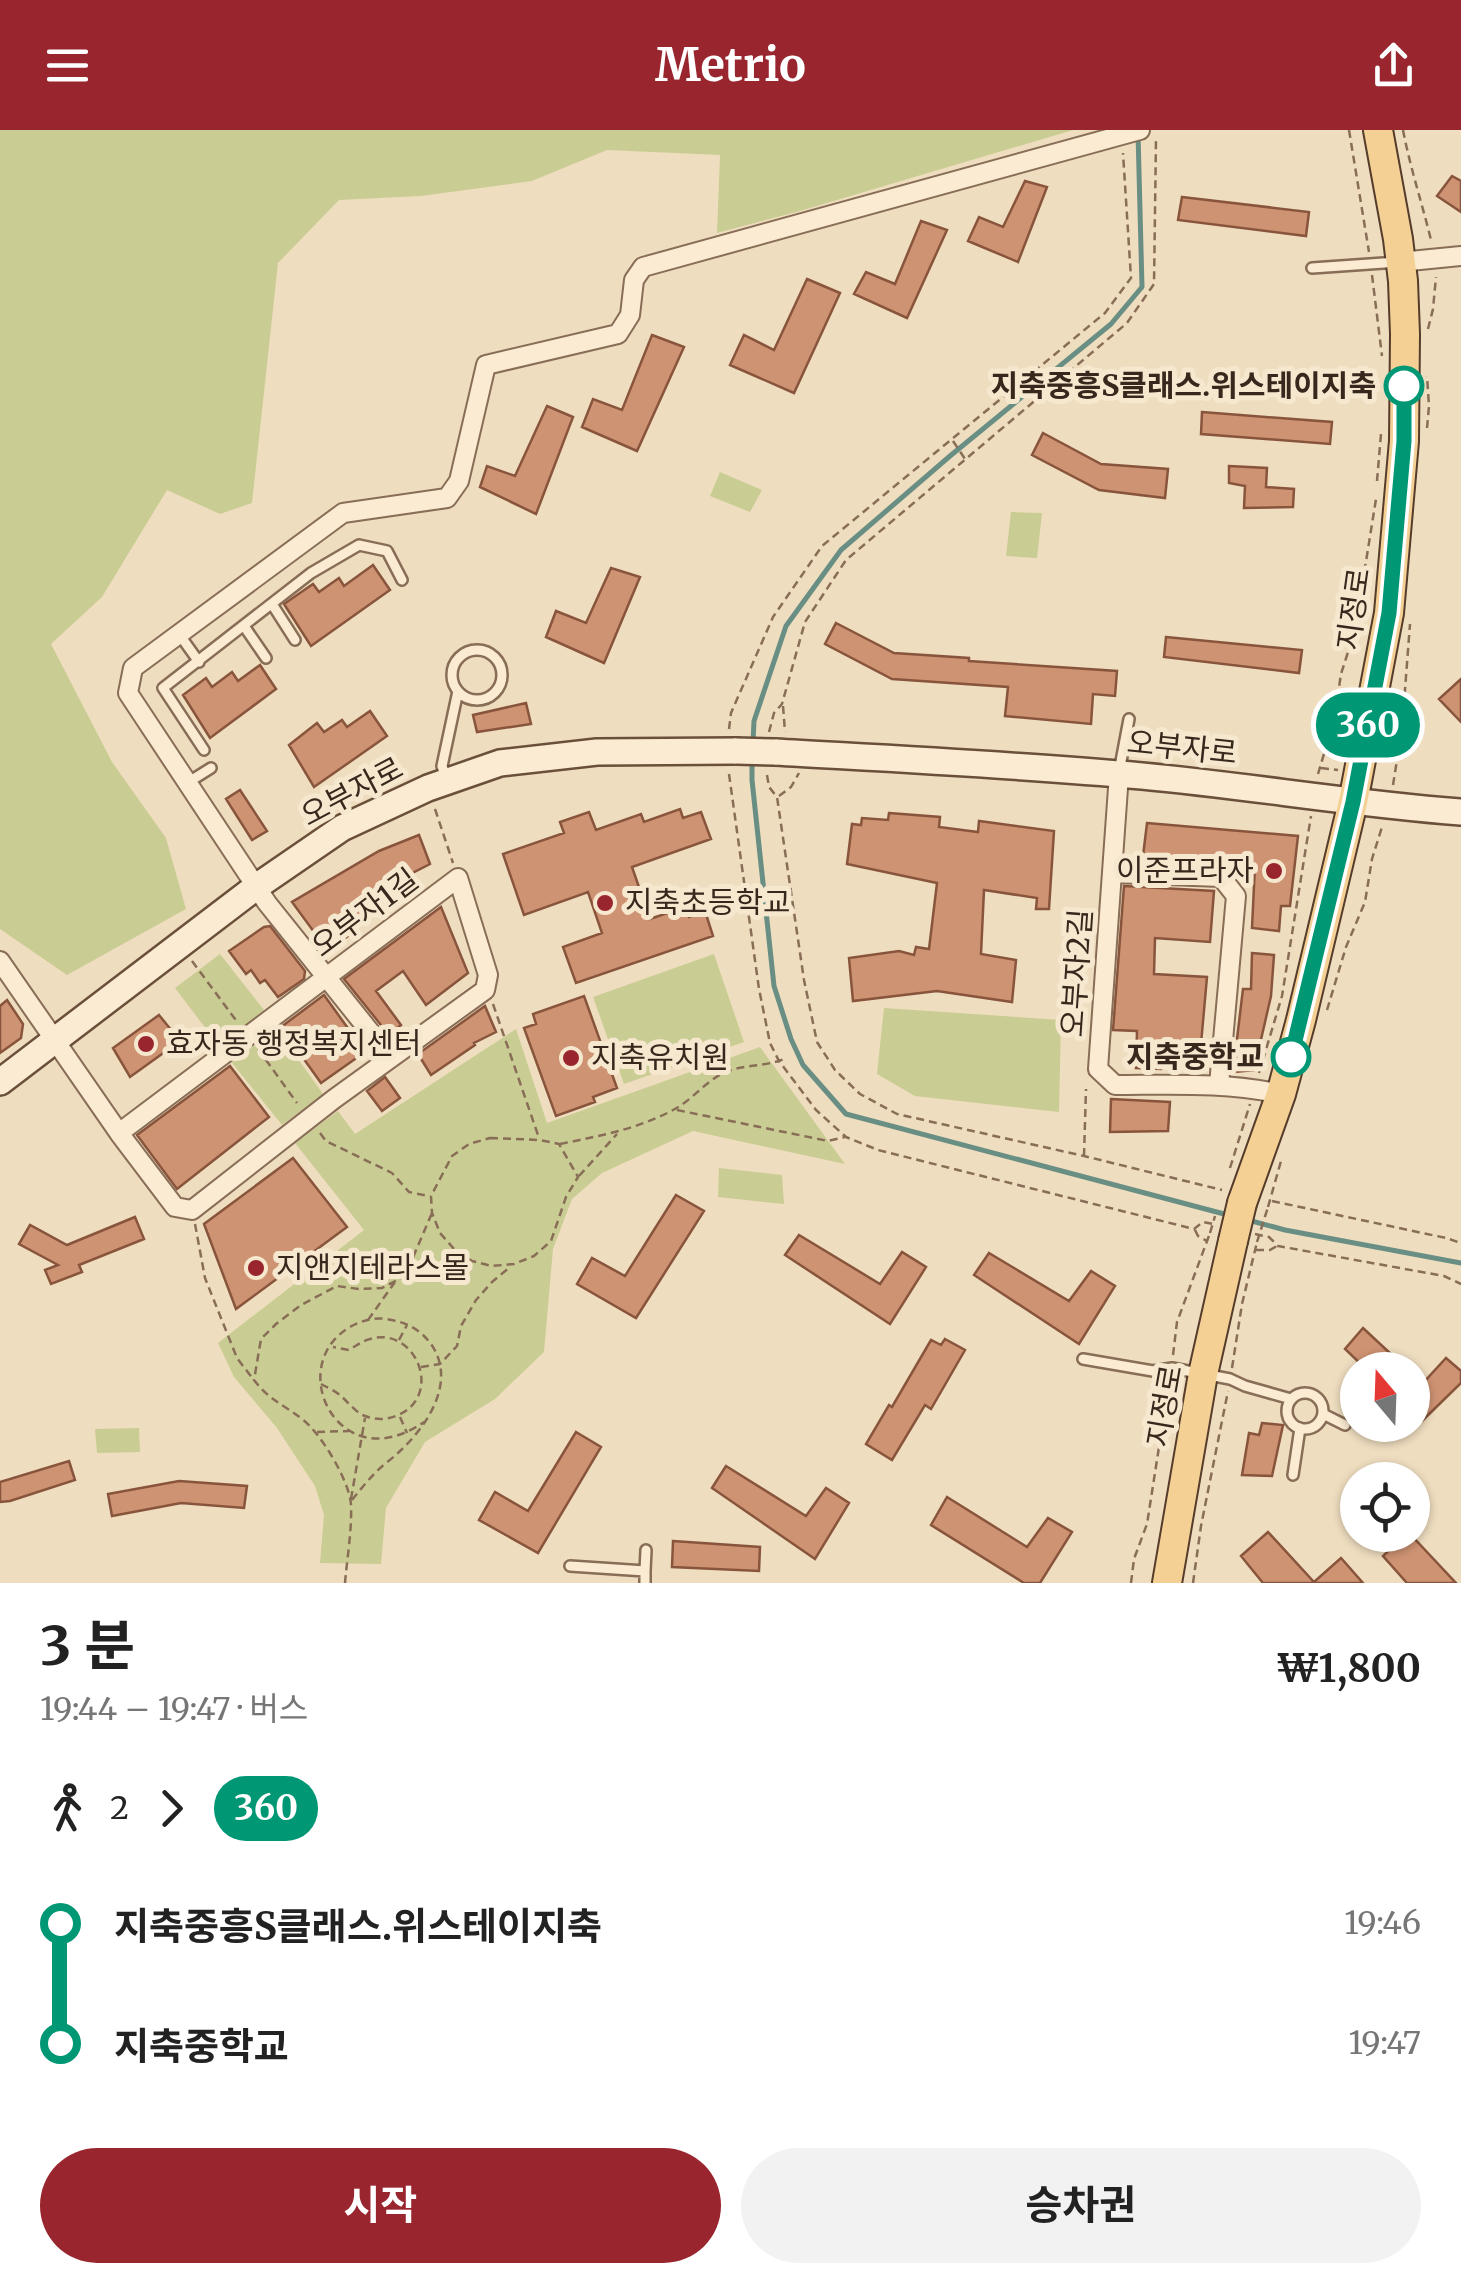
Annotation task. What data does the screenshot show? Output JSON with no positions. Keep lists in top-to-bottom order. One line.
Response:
{"streets":{"main road":["지정로","오부자로"],"street":["오부자1길","오부자2길"]},"crossings":[["지정로","오부자로"],["지정로","오부자2길"],["오부자로","오부자2길"]],"places":["지축중흥S클래스.위스테이지축","이준프라자","지축초등학교","효자동 행정복지센터","지축중학교","지축유치원","지앤지테라스몰"],"lines":["bus line 360"],"north":"top","page":{"header":"Metrio","on_map":"360","heading":["3 분","19:44 – 19:47 · 버스","₩1,800"],"legs":["2","360"],"list":[{"name":"지축중흥S클래스.위스테이지축","value":"19:46"},{"name":"지축중학교","value":"19:47"}],"buttons":["시작","승차권"]}}
